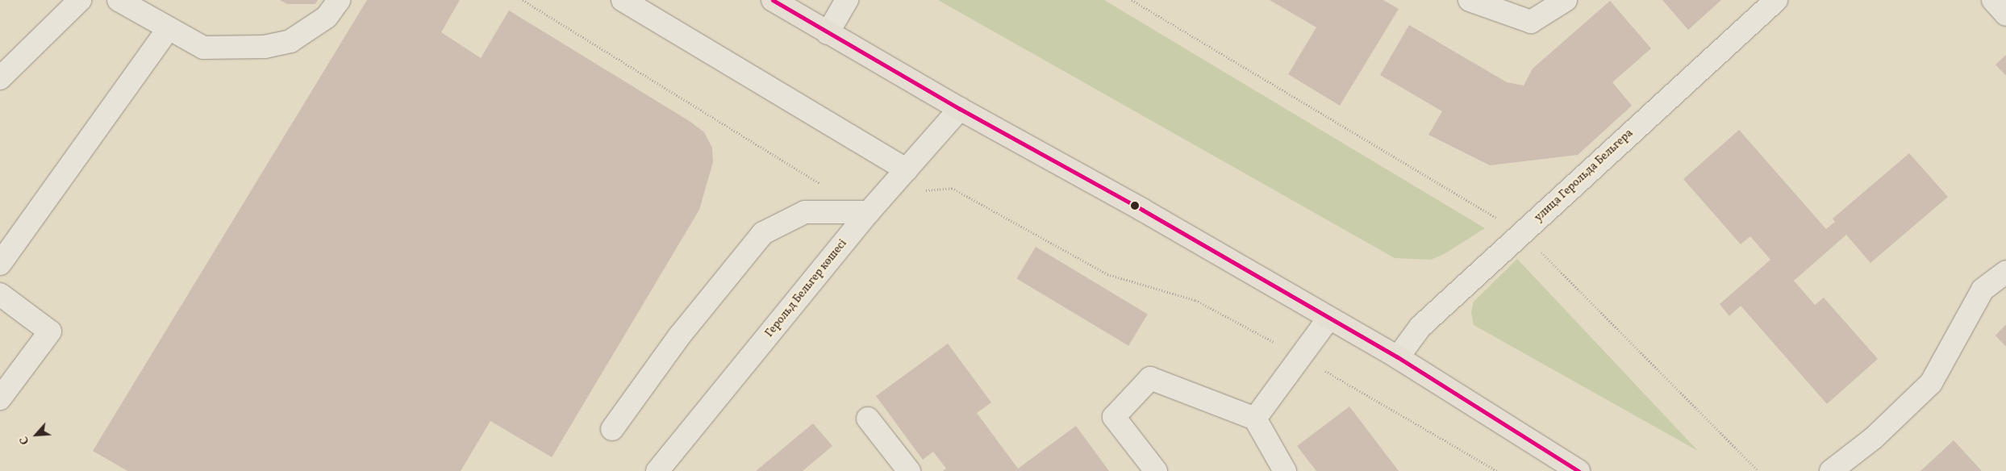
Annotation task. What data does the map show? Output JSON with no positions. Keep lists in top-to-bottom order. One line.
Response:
{"streets":{"street":["улица Герольда Бельгера","Герольд Бельгер көшесі"]},"north":"bottom left"}
